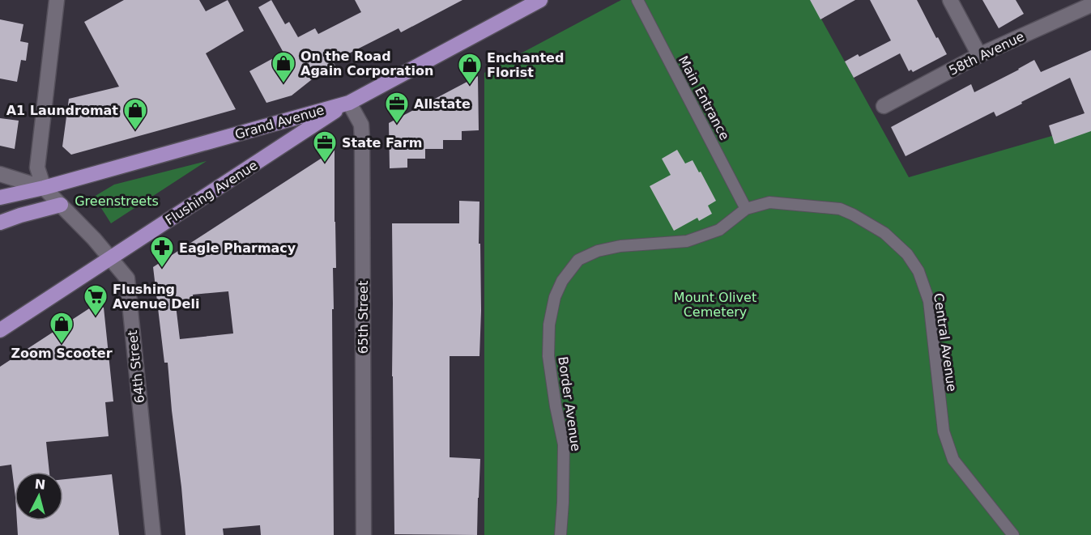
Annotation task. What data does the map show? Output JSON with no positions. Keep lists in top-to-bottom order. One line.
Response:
{"streets":{"main road":["Grand Avenue","Flushing Avenue"],"street":["58th Avenue","65th Street","64th Street"],"lane":["Main Entrance","Central Avenue","Border Avenue"]},"crossings":[["Main Entrance","Central Avenue"],["Main Entrance","Border Avenue"],["Grand Avenue","Flushing Avenue"],["Grand Avenue","65th Street"],["Grand Avenue","64th Street"],["Flushing Avenue","65th Street"],["Flushing Avenue","64th Street"],["Central Avenue","Border Avenue"]],"parks":["Greenstreets","Mount Olivet Cemetery"],"places":{"shop":["On the Road Again Corporation","Enchanted Florist","A1 Laundromat","Zoom Scooter"],"office":["Allstate","State Farm"],"pharmacy":["Eagle Pharmacy"],"supermarket":["Flushing Avenue Deli"]},"north":"top"}
